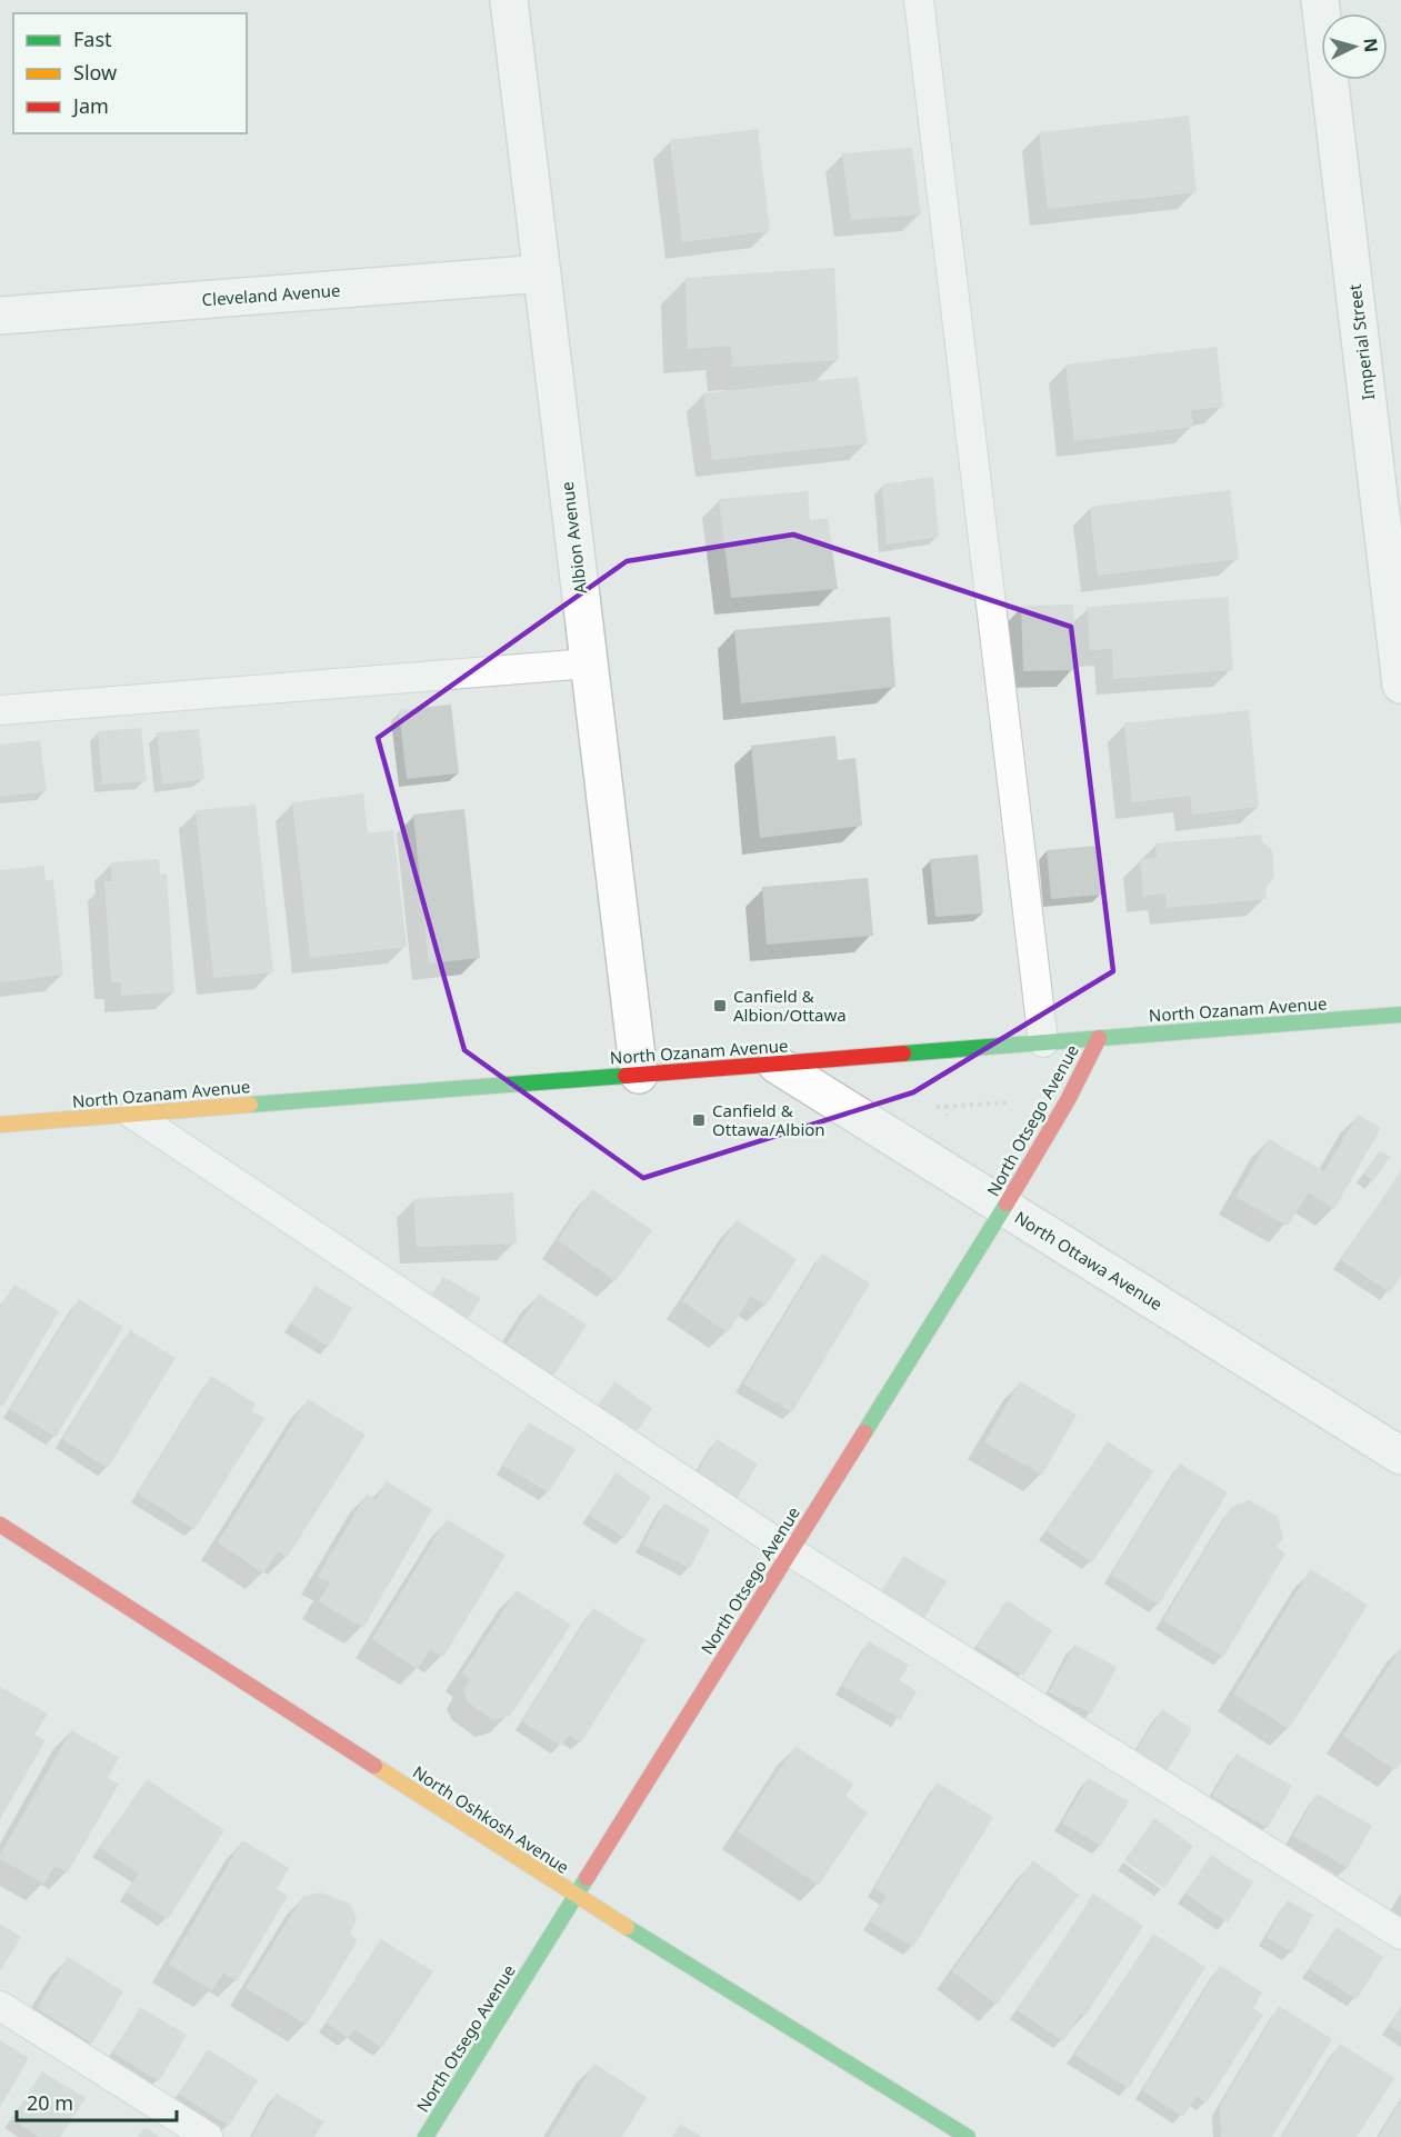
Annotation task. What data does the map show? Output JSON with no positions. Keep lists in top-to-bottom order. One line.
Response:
{"streets":{"street":["Cleveland Avenue","Imperial Street","Albion Avenue","North Ozanam Avenue","North Otsego Avenue","North Ottawa Avenue","North Oshkosh Avenue"]},"crossings":[["Cleveland Avenue","Albion Avenue"],["Albion Avenue","North Ozanam Avenue"],["North Ozanam Avenue","North Otsego Avenue"],["North Ozanam Avenue","North Ottawa Avenue"],["North Otsego Avenue","North Ottawa Avenue"],["North Otsego Avenue","North Oshkosh Avenue"]],"places":{"transit":["Canfield & Albion/Ottawa","Canfield & Ottawa/Albion"]},"legend":["Fast","Slow","Jam"],"scale_bar":"20 m","north":"right"}
